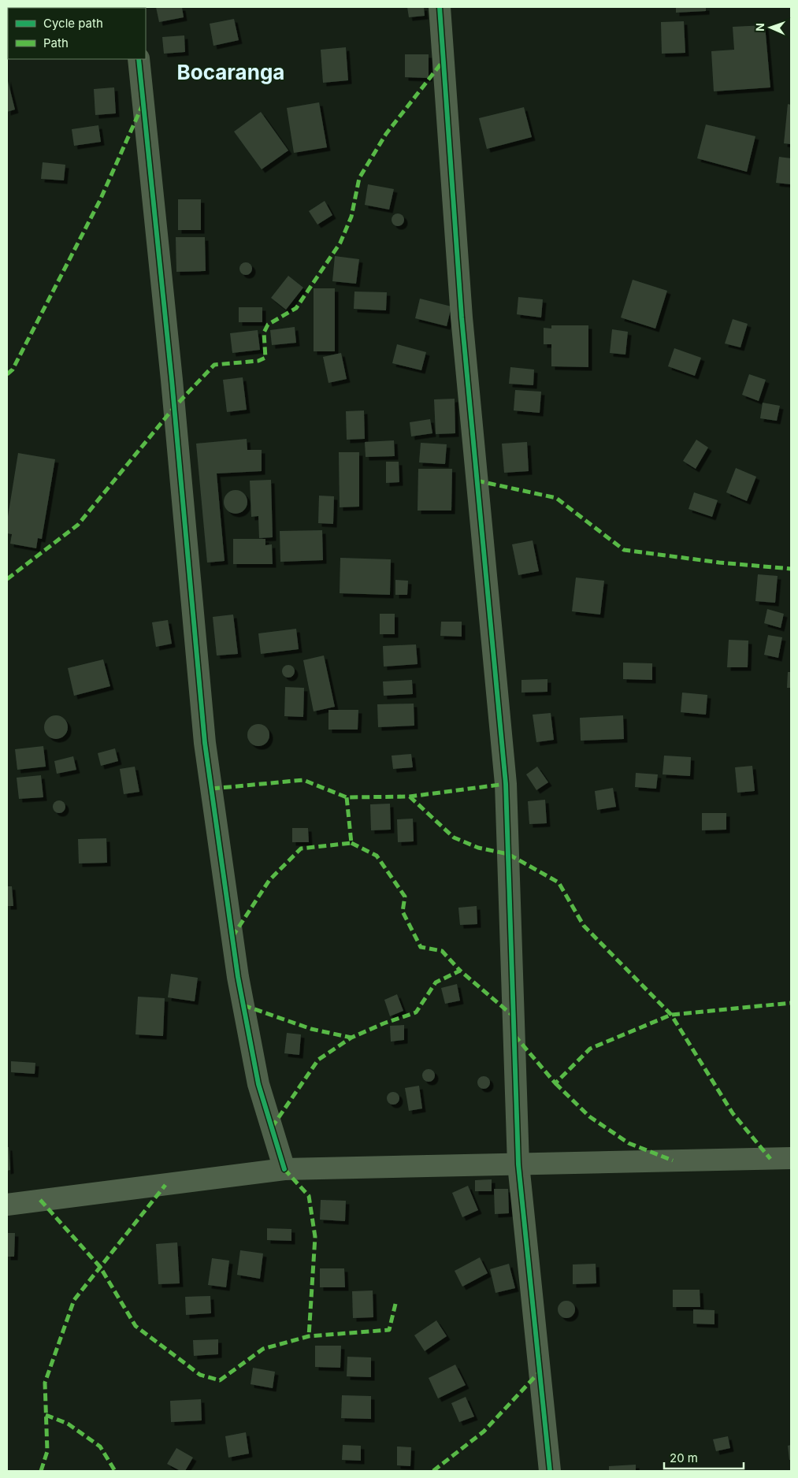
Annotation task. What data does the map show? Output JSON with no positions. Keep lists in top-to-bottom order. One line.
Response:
{"districts":["Bocaranga"],"legend":["Cycle path","Path"],"scale_bar":"20 m","north":"left"}
